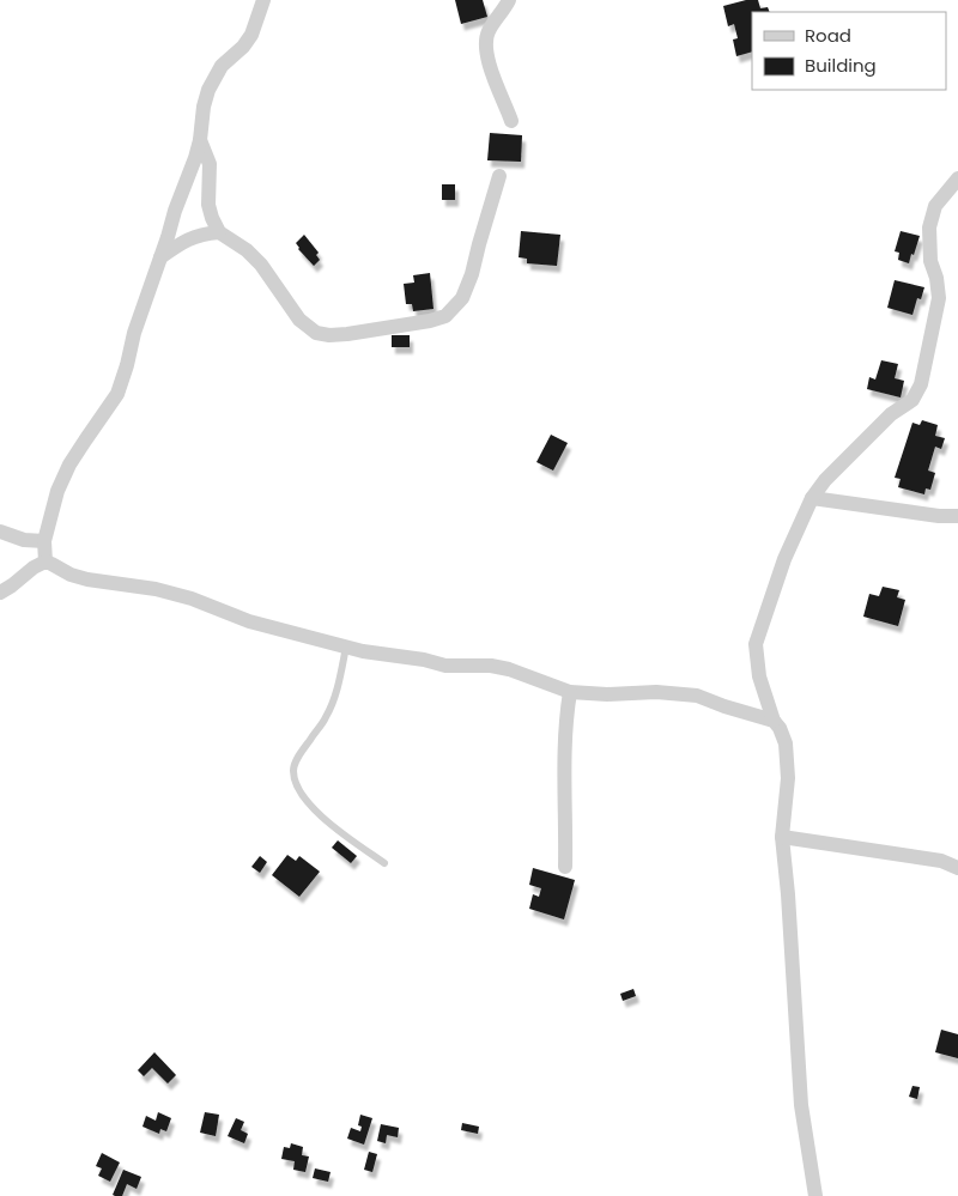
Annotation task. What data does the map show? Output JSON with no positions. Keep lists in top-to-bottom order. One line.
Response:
{"legend":["Road","Building"]}
